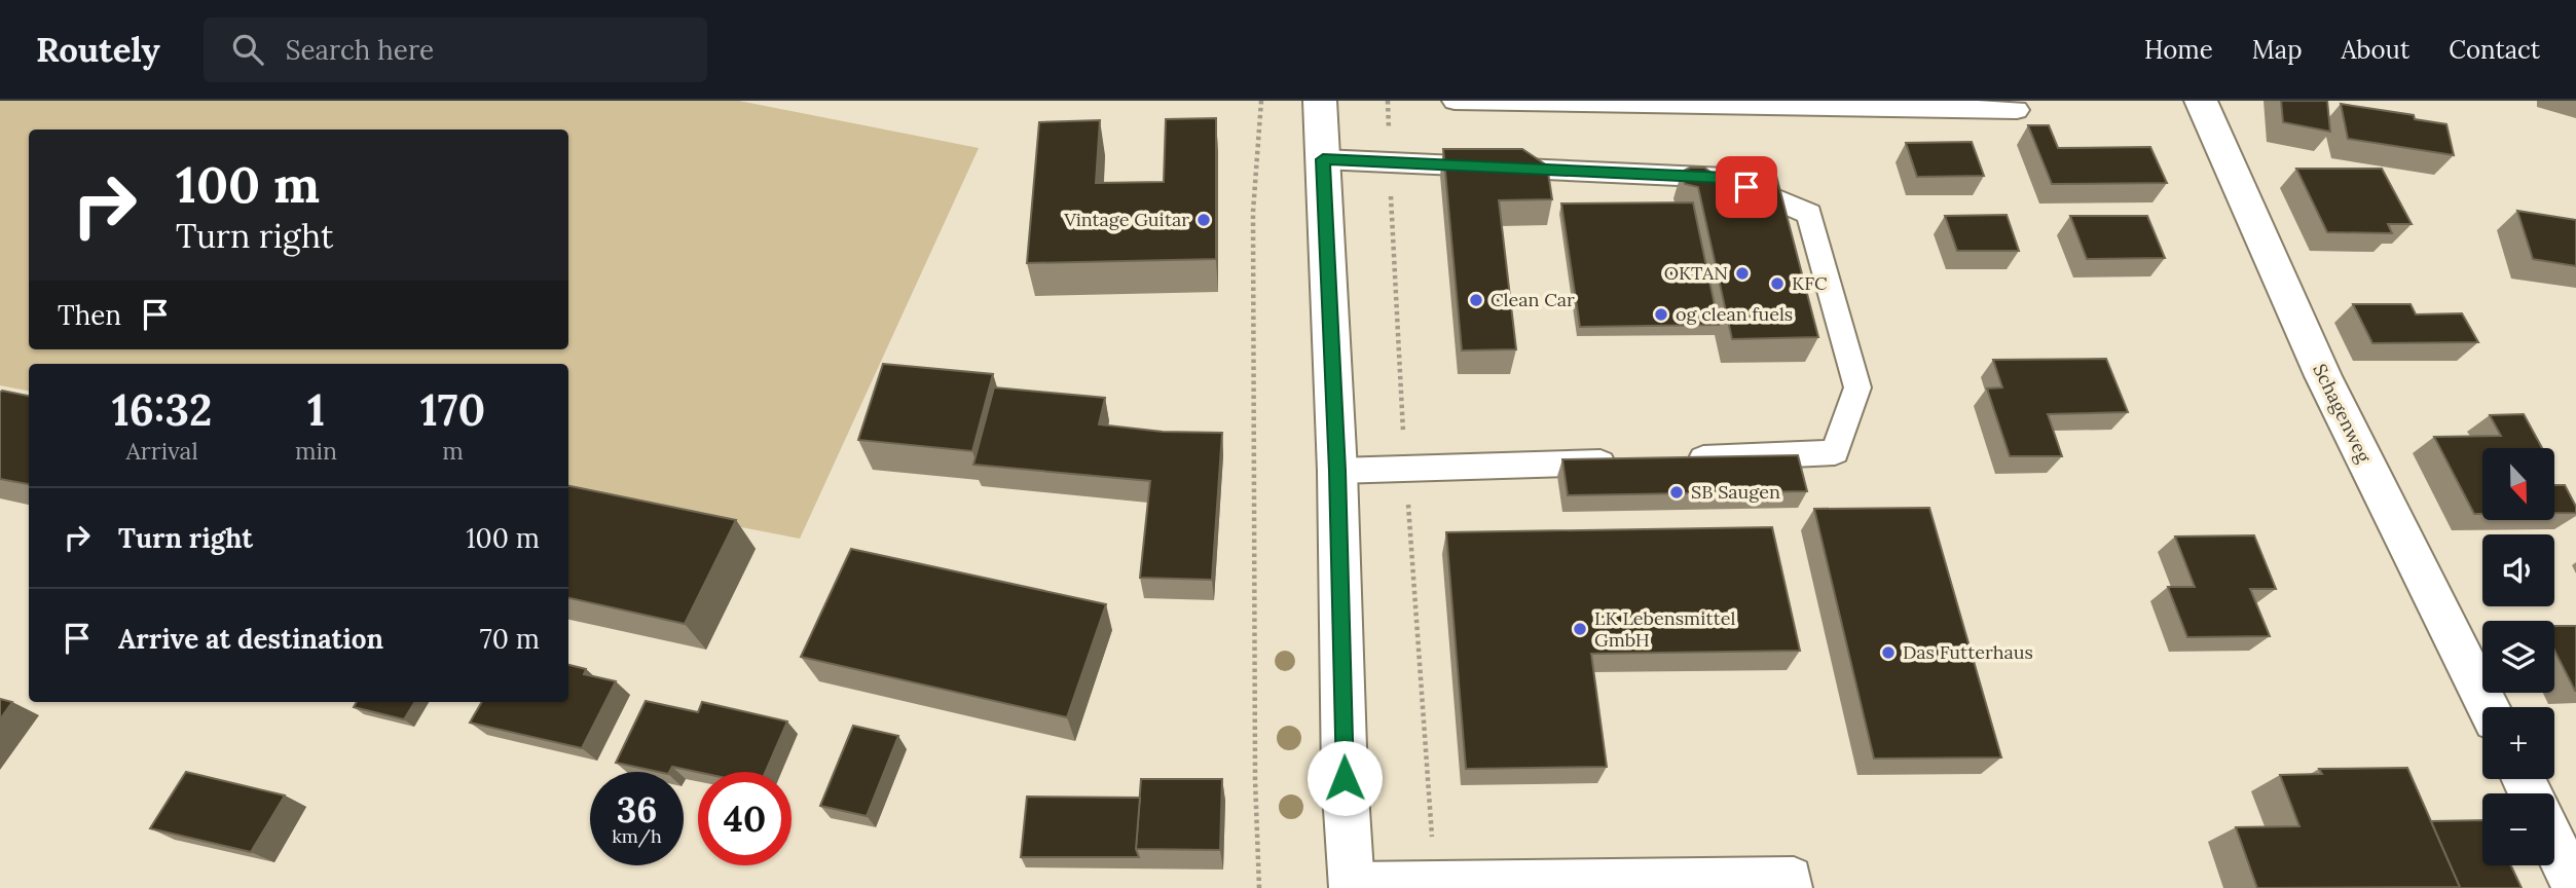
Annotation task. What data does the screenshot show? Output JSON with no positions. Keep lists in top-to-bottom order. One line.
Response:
{"streets":{"street":["Schagenweg"]},"places":["Vintage Guitar","OKTAN","KFC","Clean Car","og clean fuels","SB Saugen","LK Lebensmittel GmbH","Das Futterhaus"],"north":"bottom","page":{"header":"Routely","search":"Search here","nav":["Home","Map","About","Contact"],"turn":["100 m","Turn right"],"then":"Then","eta":["16:32","Arrival","1","min","170","m"],"map_buttons":["+","−"],"list":[{"name":"Turn right","value":"100 m"},{"name":"Arrive at destination","value":"70 m"}],"speed":"36 km/h","limit":"40"}}
